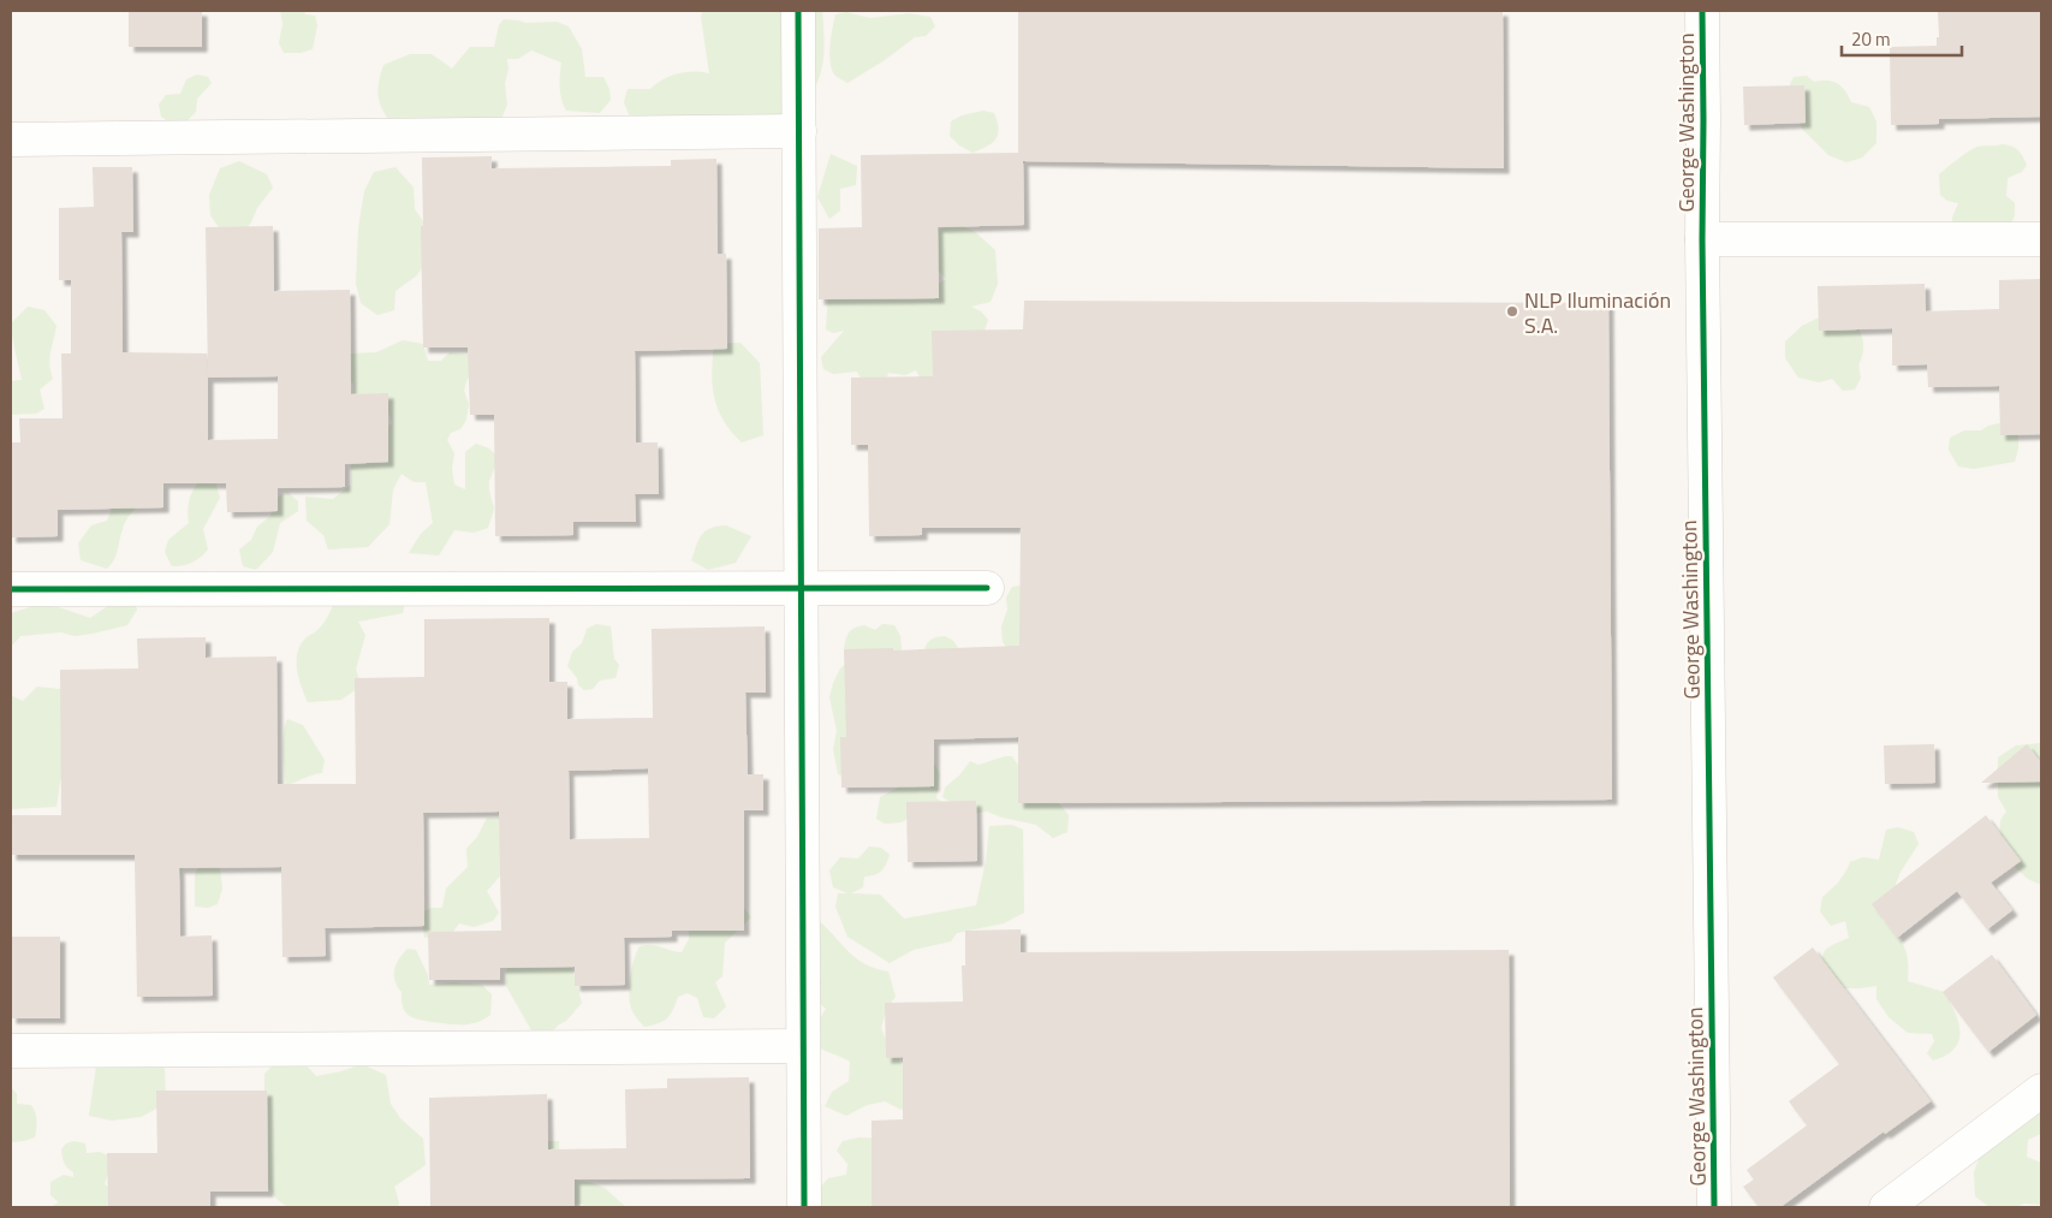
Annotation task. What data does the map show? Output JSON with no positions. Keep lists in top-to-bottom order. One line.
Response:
{"streets":{"street":["George Washington"]},"places":["NLP Iluminación S.A."],"scale_bar":"20 m"}
